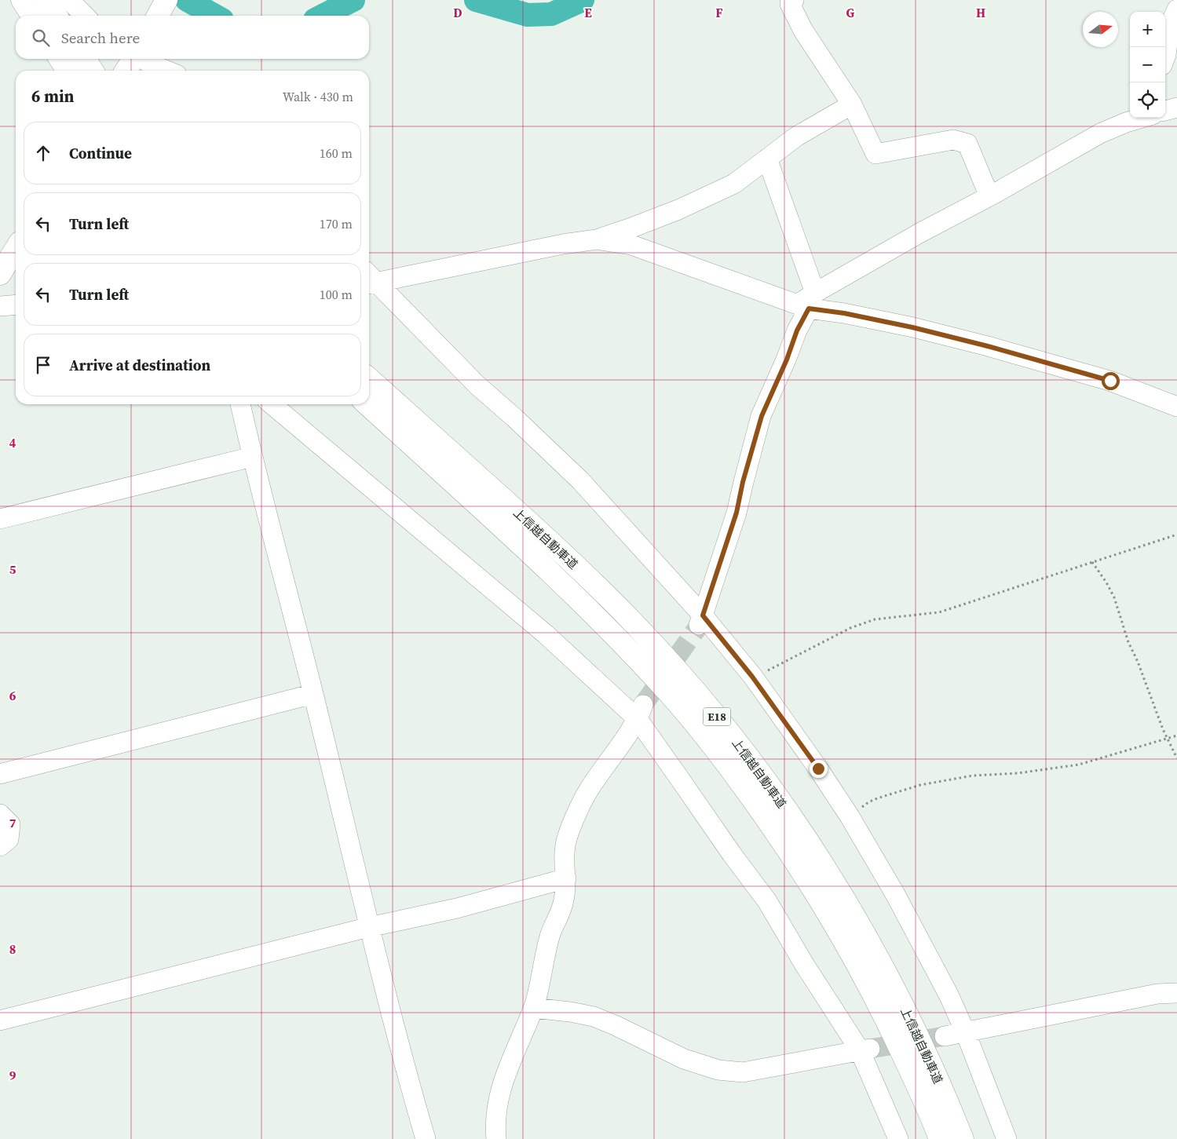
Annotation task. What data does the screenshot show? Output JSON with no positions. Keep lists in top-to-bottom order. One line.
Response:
{"streets":{"main road":["上信越自動車道","E18"]},"north":"right","page":{"map_buttons":["+","−"],"search":"Search here","heading":["6 min","Walk · 430 m"],"list":[["Continue","160 m"],["Turn left","170 m"],["Turn left","100 m"],"Arrive at destination"]},"grid":{"columns":["D","E","F","G","H"],"rows":["4","5","6","7","8","9"]}}
